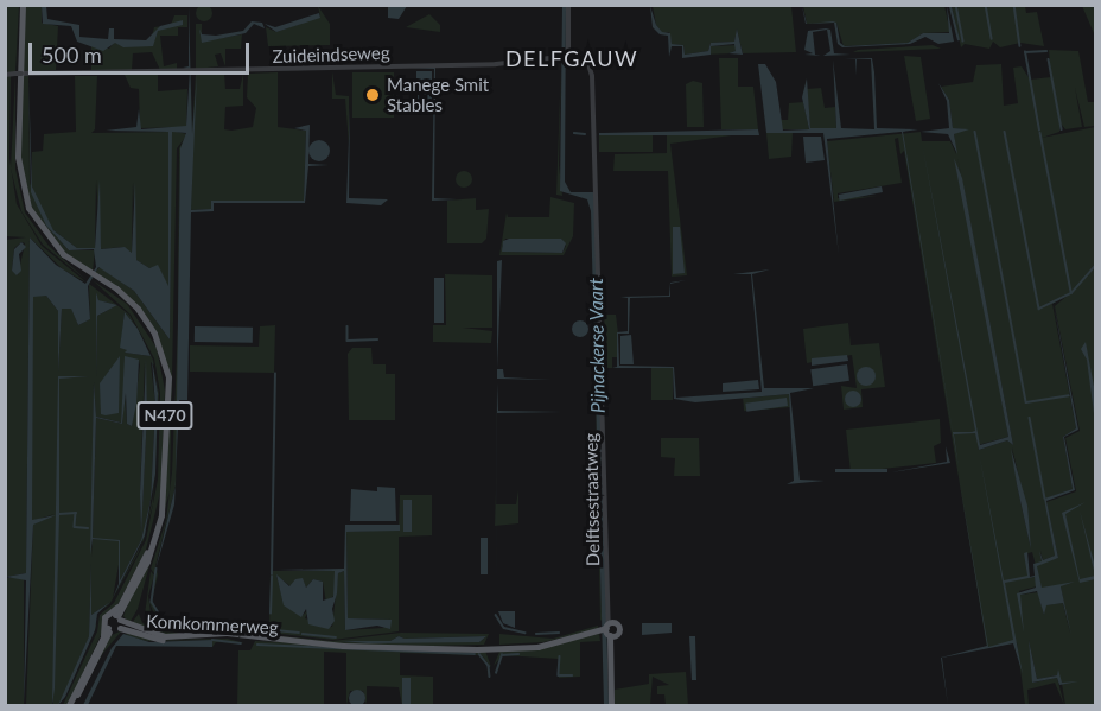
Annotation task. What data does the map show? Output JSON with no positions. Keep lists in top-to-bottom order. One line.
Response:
{"streets":{"main road":["N470","Komkommerweg"],"street":["Zuideindseweg","Delftsestraatweg"]},"crossings":[["Zuideindseweg","Delftsestraatweg"],["N470","Komkommerweg"],["Delftsestraatweg","Komkommerweg"]],"districts":["DELFGAUW"],"water":["Pijnackerse Vaart"],"places":["Manege Smit Stables"],"scale_bar":"500 m"}
